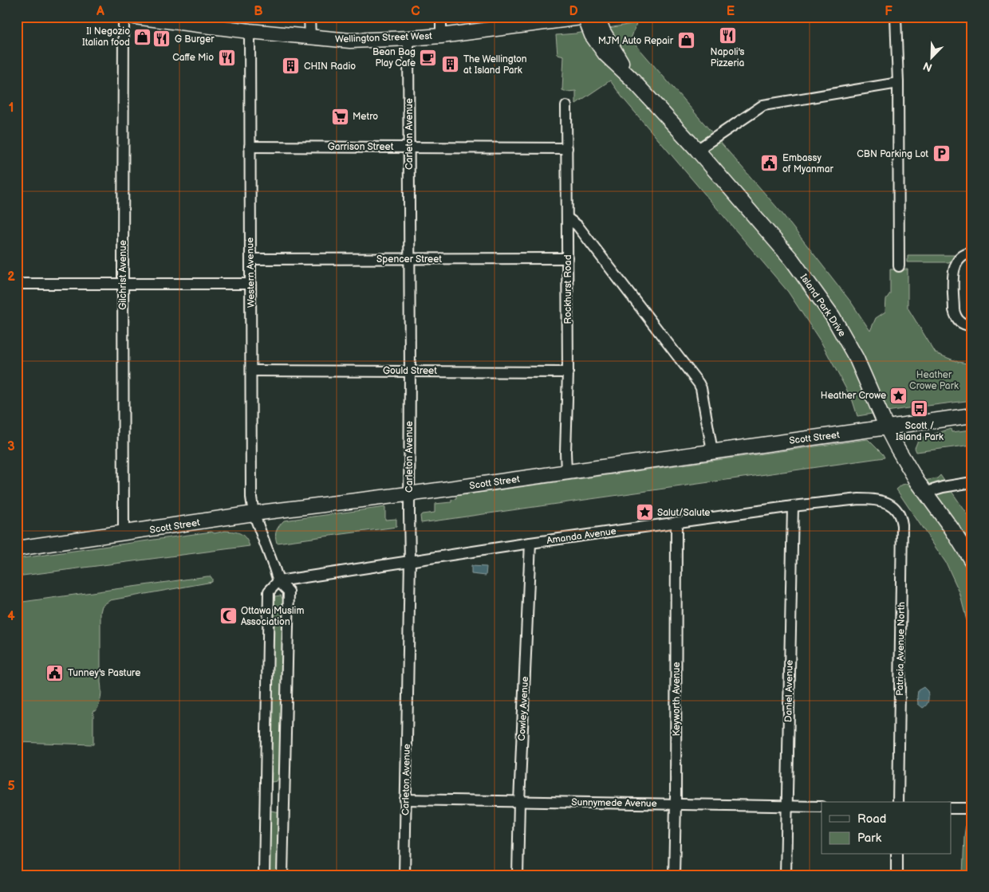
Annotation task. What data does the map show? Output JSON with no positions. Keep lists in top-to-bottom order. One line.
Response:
{"streets":{"main road":["Wellington Street West","Island Park Drive","Scott Street"],"street":["Carleton Avenue","Garrison Street","Spencer Street","Western Avenue","Gilchrist Avenue","Rockhurst Road","Gould Street","Amanda Avenue","Patricia Avenue North","Daniel Avenue","Keyworth Avenue","Cowley Avenue","Sunnymede Avenue"]},"crossings":[["Wellington Street West","Carleton Avenue"],["Wellington Street West","Western Avenue"],["Wellington Street West","Island Park Drive"],["Carleton Avenue","Garrison Street"],["Carleton Avenue","Spencer Street"],["Carleton Avenue","Gould Street"],["Carleton Avenue","Scott Street"],["Carleton Avenue","Amanda Avenue"],["Carleton Avenue","Sunnymede Avenue"],["Garrison Street","Western Avenue"],["Garrison Street","Rockhurst Road"],["Spencer Street","Western Avenue"],["Spencer Street","Rockhurst Road"],["Western Avenue","Gould Street"],["Western Avenue","Scott Street"],["Western Avenue","Amanda Avenue"],["Gilchrist Avenue","Scott Street"],["Rockhurst Road","Gould Street"],["Rockhurst Road","Scott Street"],["Island Park Drive","Scott Street"],["Amanda Avenue","Patricia Avenue North"],["Amanda Avenue","Daniel Avenue"],["Amanda Avenue","Keyworth Avenue"],["Amanda Avenue","Cowley Avenue"],["Daniel Avenue","Sunnymede Avenue"],["Keyworth Avenue","Sunnymede Avenue"],["Cowley Avenue","Sunnymede Avenue"]],"parks":["Heather Crowe Park"],"places":{"restaurant":["Napoli's Pizzeria","G Burger","Caffe Mio"],"shop":["Il Negozio Italian food","MJM Auto Repair"],"cafe":["Bean Bag Play Cafe"],"building":["The Wellington at Island Park","CHIN Radio"],"supermarket":["Metro"],"parking":["CBN Parking Lot"],"public building":["Embassy of Myanmar","Tunney's Pasture"],"place":["Heather Crowe","Salut/Salute"],"bus stop":["Scott / Island Park"],"mosque":["Ottawa Muslim Association"]},"legend":["Road","Park"],"north":"bottom left","grid":{"columns":["A","B","C","D","E","F"],"rows":["1","2","3","4","5"]}}
